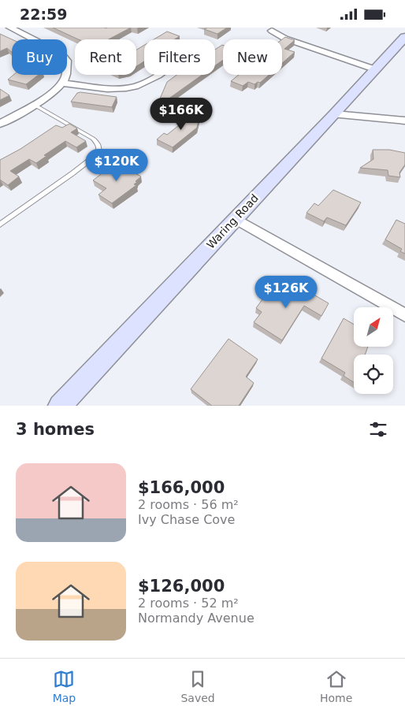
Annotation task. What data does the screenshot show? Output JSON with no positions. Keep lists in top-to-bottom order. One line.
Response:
{"streets":{"main road":["Waring Road"]},"north":"top right","page":{"status":"22:59","chip":["Buy","Rent","Filters","New"],"price":["$166K","$120K","$126K"],"heading":"3 homes","list":[{"name":"$166,000","note":"2 rooms · 56 m² · Ivy Chase Cove"},{"name":"$126,000","note":"2 rooms · 52 m² · Normandy Avenue"}],"tabs":["Map","Saved","Home"]}}
